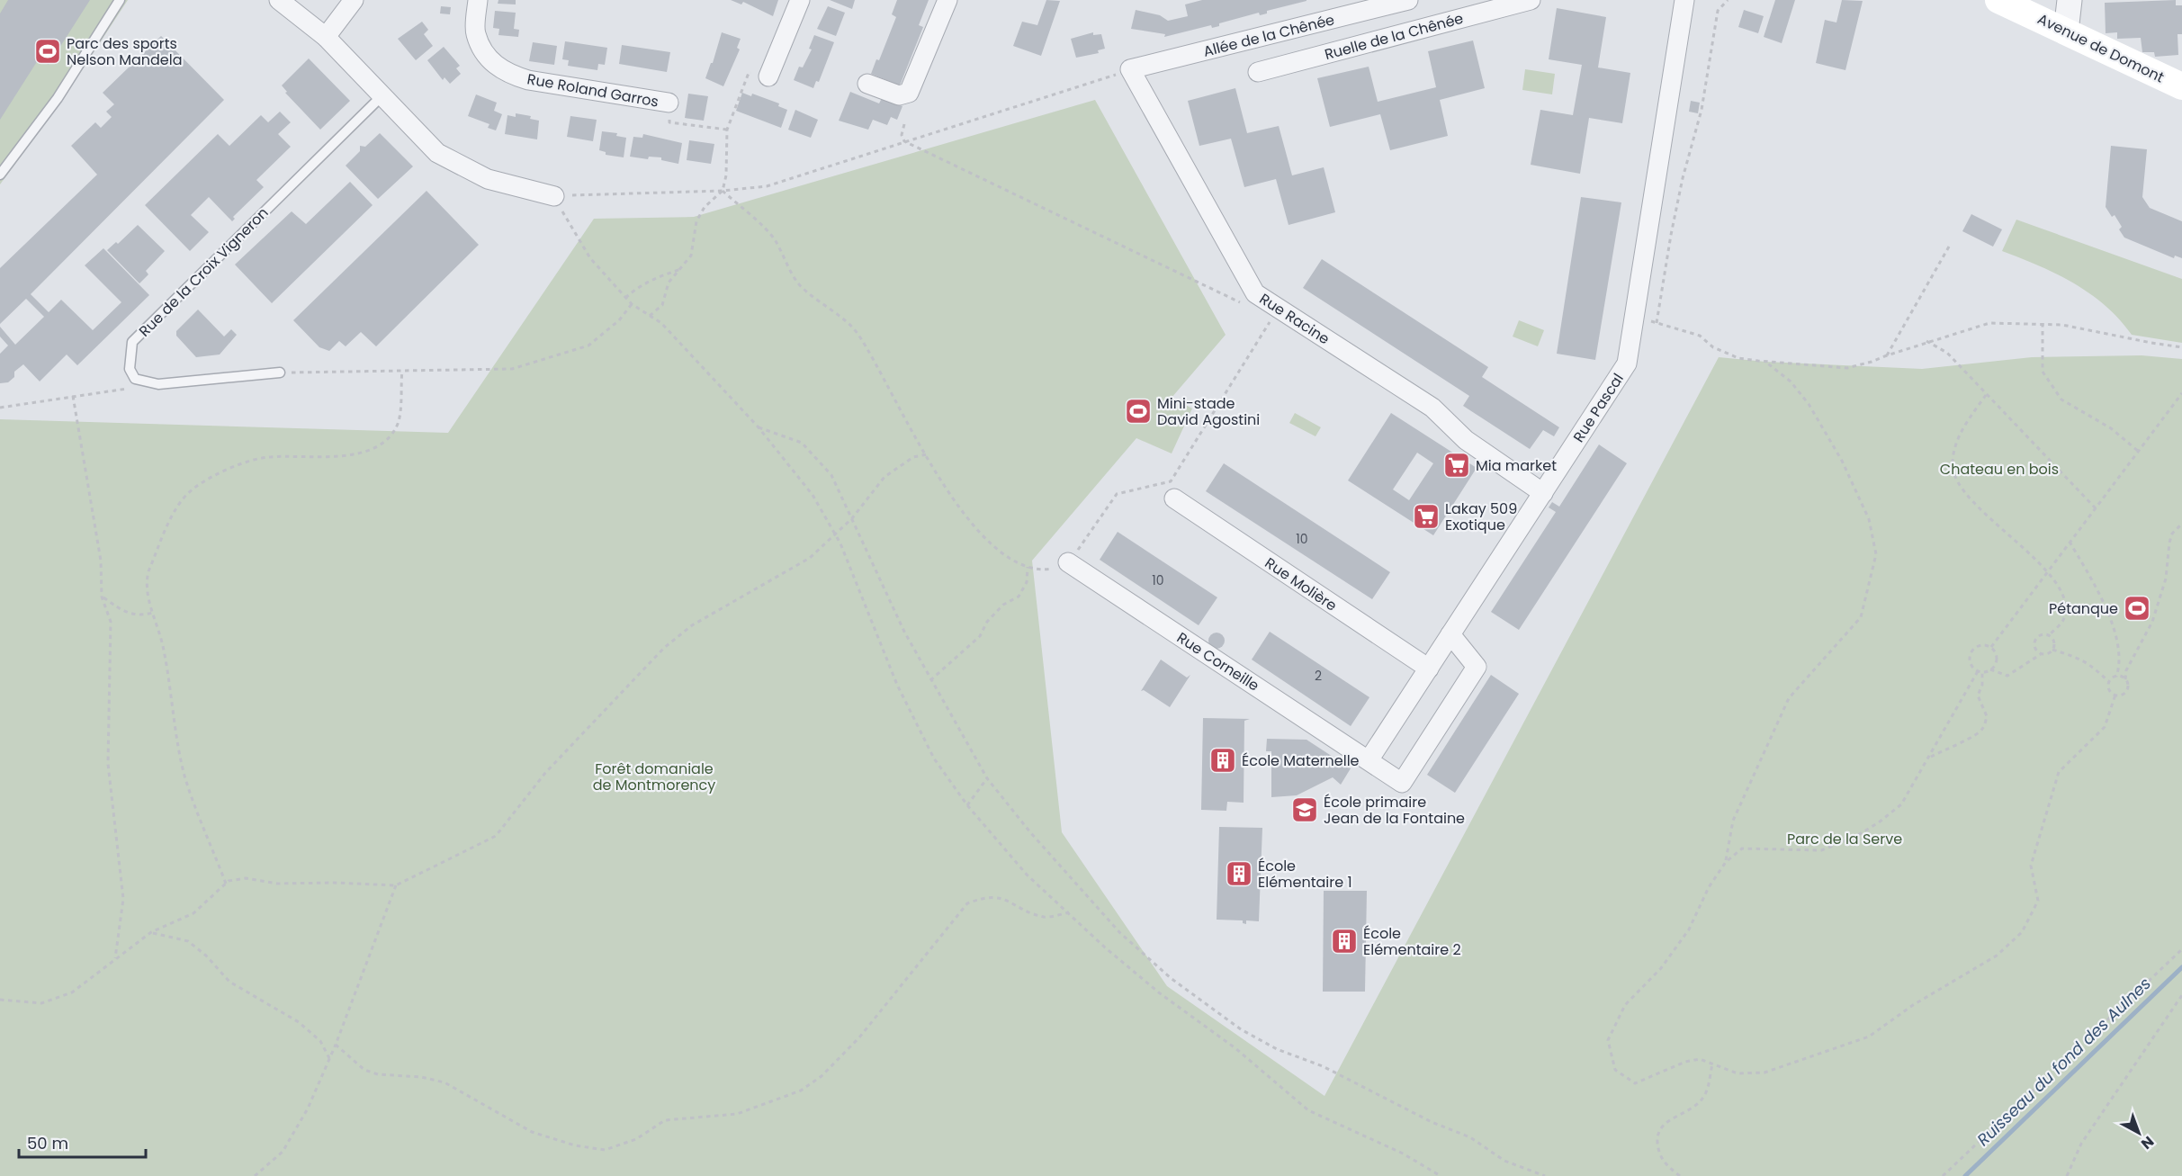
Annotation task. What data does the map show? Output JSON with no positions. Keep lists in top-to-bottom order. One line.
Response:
{"streets":{"main road":["Avenue de Domont"],"street":["Allée de la Chênée","Ruelle de la Chênée","Rue Roland Garros","Rue Racine","Rue Pascal","Rue Molière","Rue Corneille"],"lane":["Rue de la Croix Vigneron"]},"crossings":[["Allée de la Chênée","Rue Racine"],["Rue Racine","Rue Pascal"],["Rue Pascal","Rue Molière"],["Rue Pascal","Rue Corneille"]],"water":["Ruisseau du fond des Aulnes"],"parks":["Chateau en bois","Forêt domaniale de Montmorency","Parc de la Serve"],"places":{"sports":["Parc des sports Nelson Mandela","Mini-stade David Agostini","Pétanque"],"supermarket":["Mia market","Lakay 509 Exotique"],"building":["École Maternelle","École Elémentaire 1","École Elémentaire 2"],"school or university":["École primaire Jean de la Fontaine"]},"house_numbers":["10","10","2"],"scale_bar":"50 m","north":"bottom right"}
